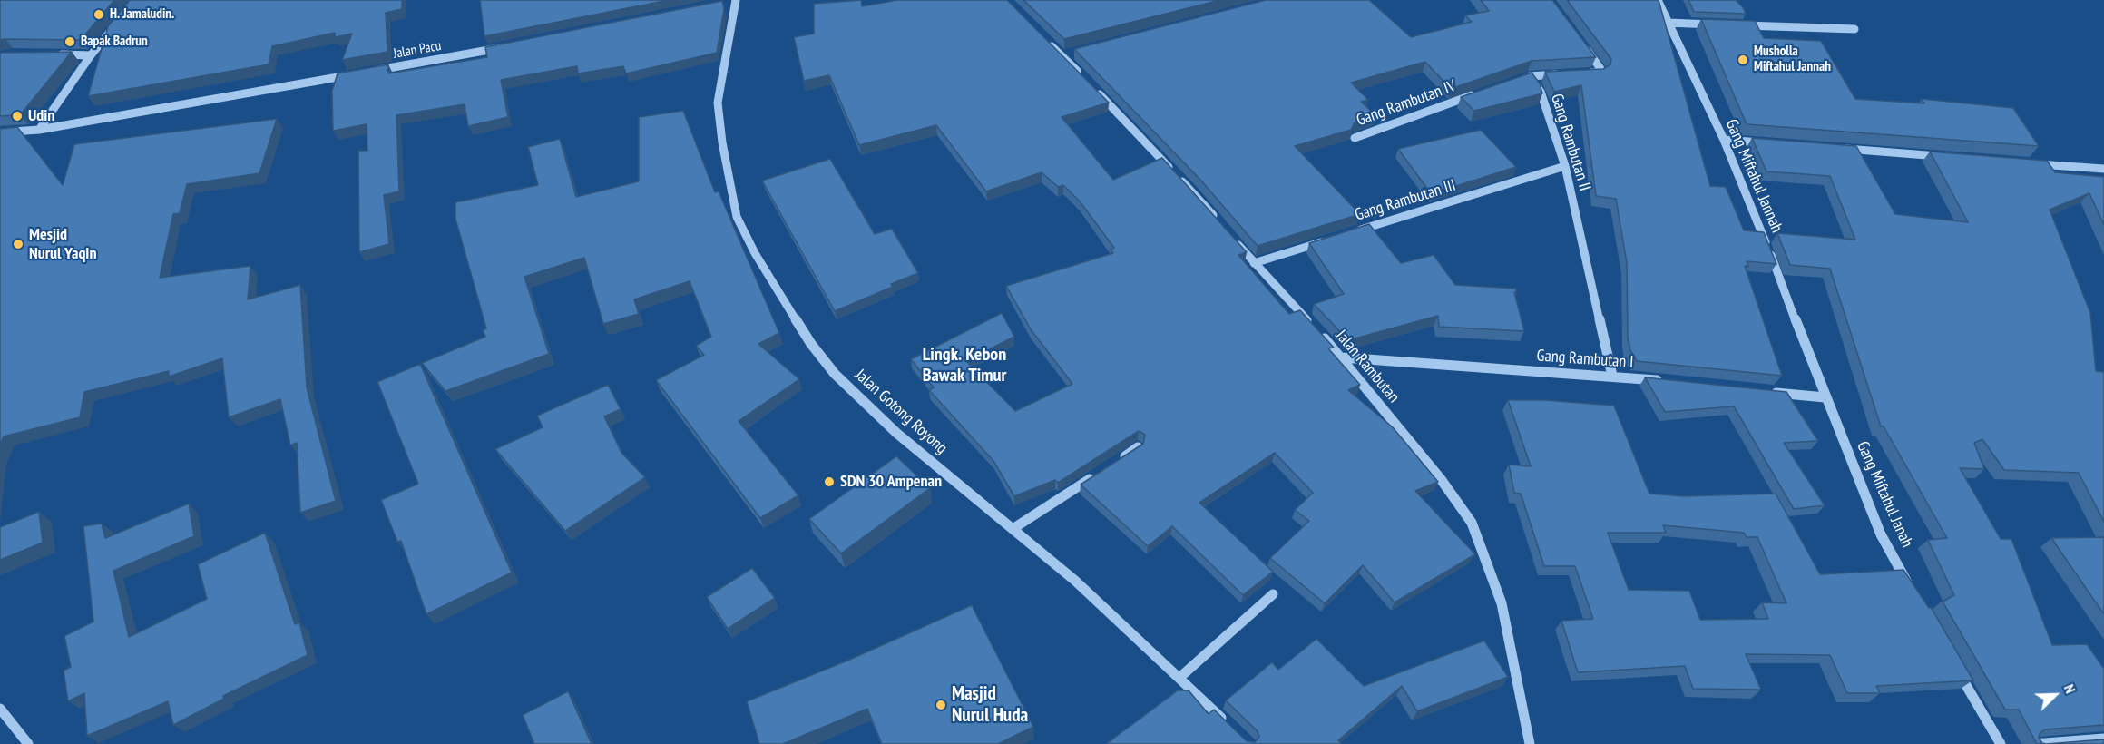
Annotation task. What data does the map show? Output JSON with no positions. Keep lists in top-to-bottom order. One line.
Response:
{"streets":{"street":["Jalan Pacu","Gang Rambutan IV","Gang Rambutan II","Gang Miftahul Jannah","Gang Rambutan III","Gang Rambutan I","Jalan Rambutan","Jalan Gotong Royong","Gang Miftahul Janah"]},"crossings":[["Gang Rambutan II","Gang Rambutan III"],["Gang Rambutan II","Gang Rambutan I"],["Gang Miftahul Jannah","Gang Miftahul Janah"],["Gang Rambutan I","Jalan Rambutan"]],"districts":["Lingk. Kebon Bawak Timur"],"places":["H. Jamaludin.","Bapak Badrun","Musholla Miftahul Jannah","Udin","Mesjid Nurul Yaqin","SDN 30 Ampenan","Masjid Nurul Huda"],"north":"top right"}
